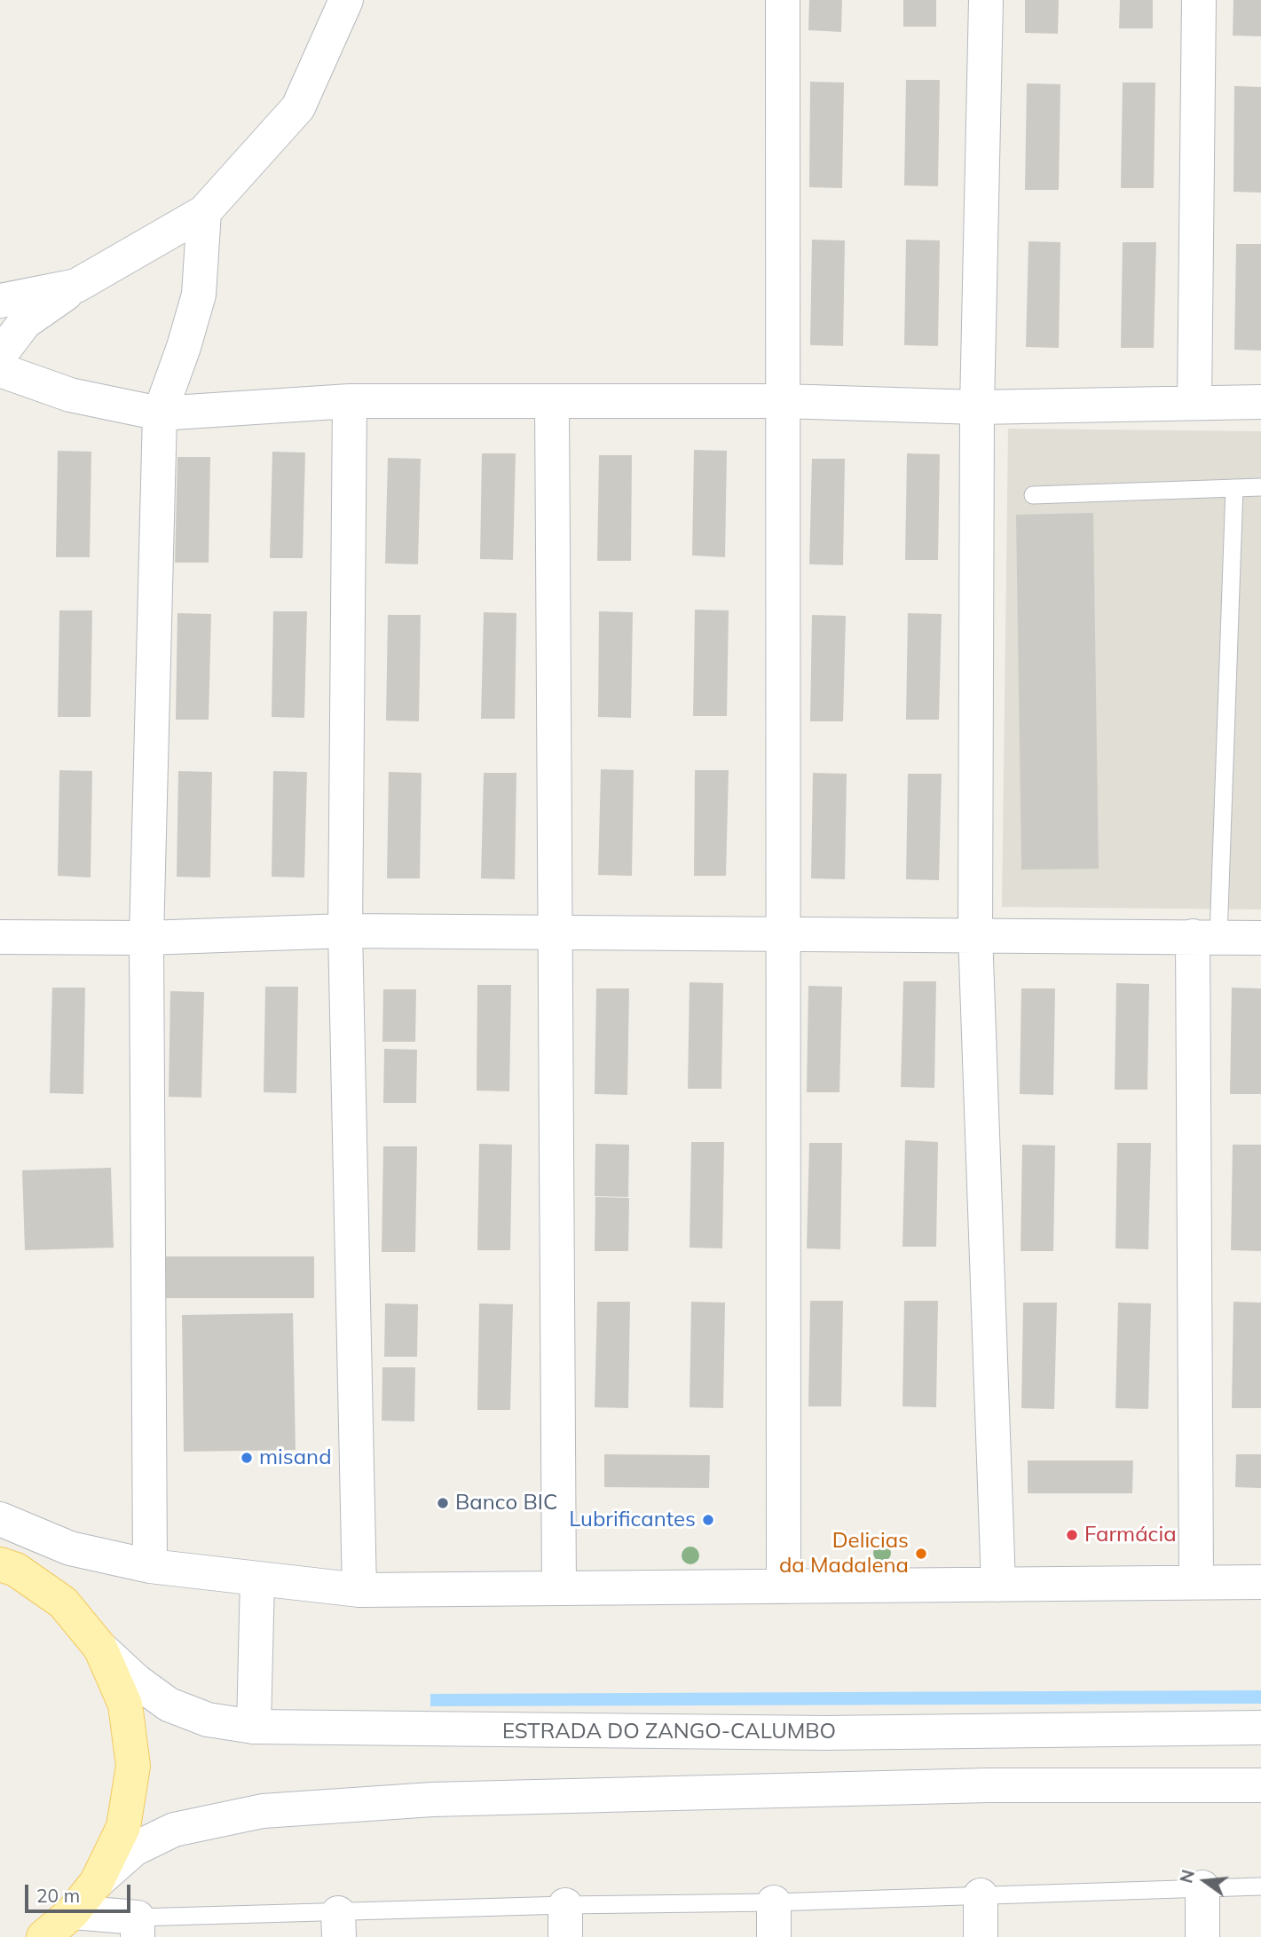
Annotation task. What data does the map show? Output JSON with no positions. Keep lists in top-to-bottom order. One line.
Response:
{"streets":{"street":["ESTRADA DO ZANGO-CALUMBO"]},"places":["misand","Banco BIC","Lubrificantes","Farmácia","Delicias da Madalena"],"scale_bar":"20 m","north":"left"}
